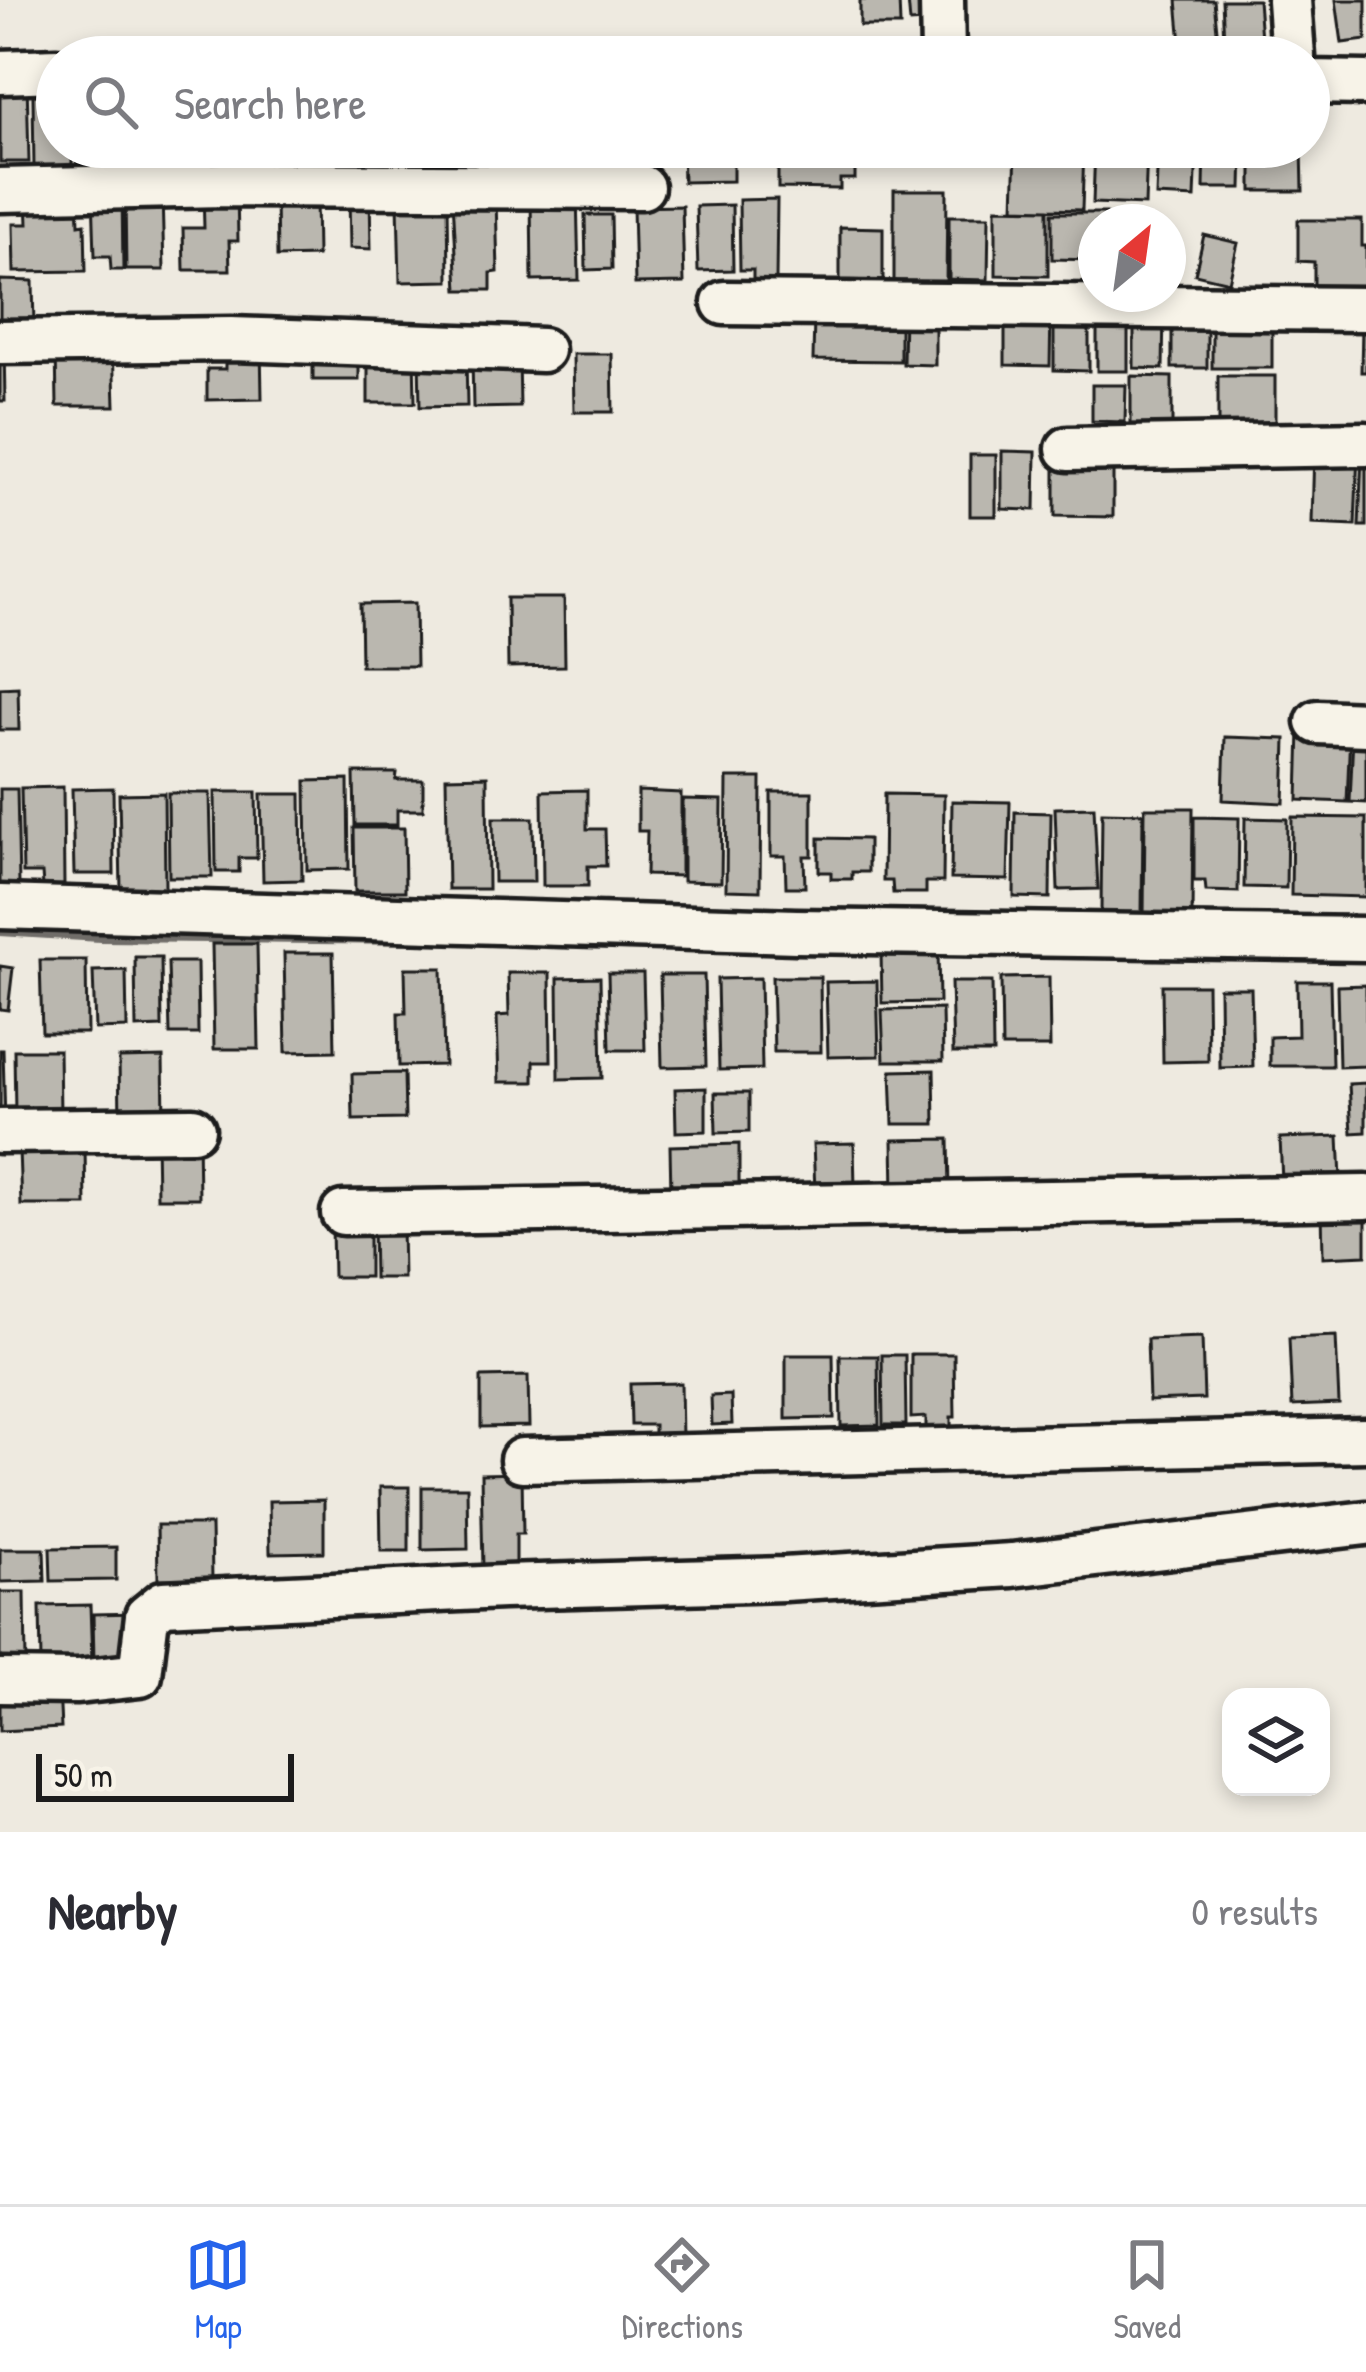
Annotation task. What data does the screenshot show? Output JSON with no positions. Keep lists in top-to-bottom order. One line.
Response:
{"scale_bar":"50 m","north":"top right","page":{"search":"Search here","scale":"50 m","heading":["Nearby","0 results"],"nav":["Map","Directions","Saved"]}}
